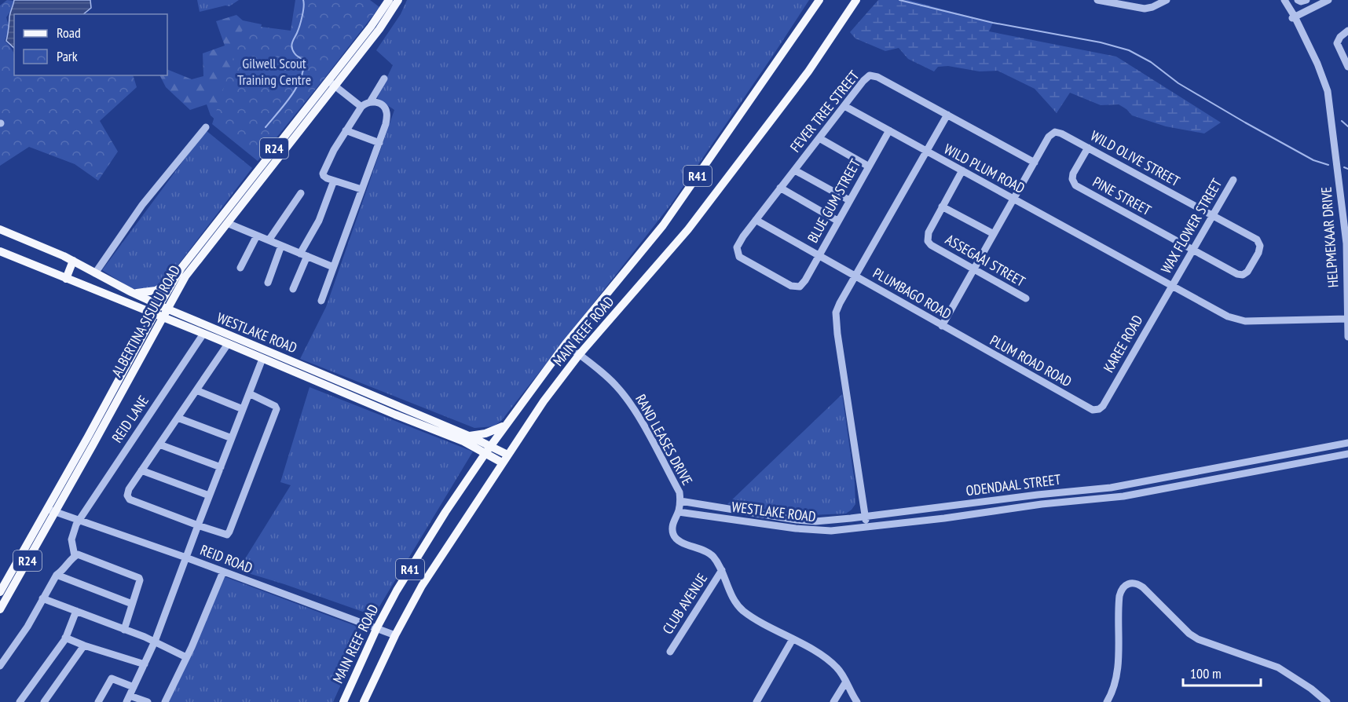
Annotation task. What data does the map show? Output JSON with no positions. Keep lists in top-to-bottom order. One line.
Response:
{"streets":{"main road":["R24","R41","ALBERTINA SISULU ROAD","MAIN REEF ROAD","WESTLAKE ROAD"],"street":["FEVER TREE STREET","WILD OLIVE STREET","WILD PLUM ROAD","PINE STREET","BLUE GUM STREET","WAX FLOWER STREET","HELPMEKAAR DRIVE","ASSEGAAI STREET","PLUMBAGO ROAD","KAREE ROAD","PLUM ROAD ROAD","REID LANE","RAND LEASES DRIVE","ODENDAAL STREET","REID ROAD","CLUB AVENUE"]},"crossings":[["FEVER TREE STREET","WILD OLIVE STREET"],["FEVER TREE STREET","BLUE GUM STREET"],["FEVER TREE STREET","PLUMBAGO ROAD"],["WILD OLIVE STREET","WILD PLUM ROAD"],["WILD OLIVE STREET","PINE STREET"],["WILD OLIVE STREET","WAX FLOWER STREET"],["WILD OLIVE STREET","ASSEGAAI STREET"],["WILD OLIVE STREET","PLUMBAGO ROAD"],["WILD PLUM ROAD","WAX FLOWER STREET"],["WILD PLUM ROAD","HELPMEKAAR DRIVE"],["WILD PLUM ROAD","ASSEGAAI STREET"],["WILD PLUM ROAD","PLUMBAGO ROAD"],["WILD PLUM ROAD","WESTLAKE ROAD"],["WILD PLUM ROAD","KAREE ROAD"],["WILD PLUM ROAD","ODENDAAL STREET"],["PINE STREET","WAX FLOWER STREET"],["BLUE GUM STREET","PLUMBAGO ROAD"],["WAX FLOWER STREET","KAREE ROAD"],["PLUMBAGO ROAD","PLUM ROAD ROAD"],["ALBERTINA SISULU ROAD","WESTLAKE ROAD"],["ALBERTINA SISULU ROAD","REID ROAD"],["MAIN REEF ROAD","WESTLAKE ROAD"],["MAIN REEF ROAD","RAND LEASES DRIVE"],["MAIN REEF ROAD","REID ROAD"],["WESTLAKE ROAD","REID LANE"],["WESTLAKE ROAD","RAND LEASES DRIVE"],["WESTLAKE ROAD","ODENDAAL STREET"],["KAREE ROAD","PLUM ROAD ROAD"],["REID LANE","REID ROAD"],["RAND LEASES DRIVE","ODENDAAL STREET"],["RAND LEASES DRIVE","CLUB AVENUE"]],"parks":["Gilwell Scout Training Centre"],"legend":["Road","Park"],"scale_bar":"100 m"}
